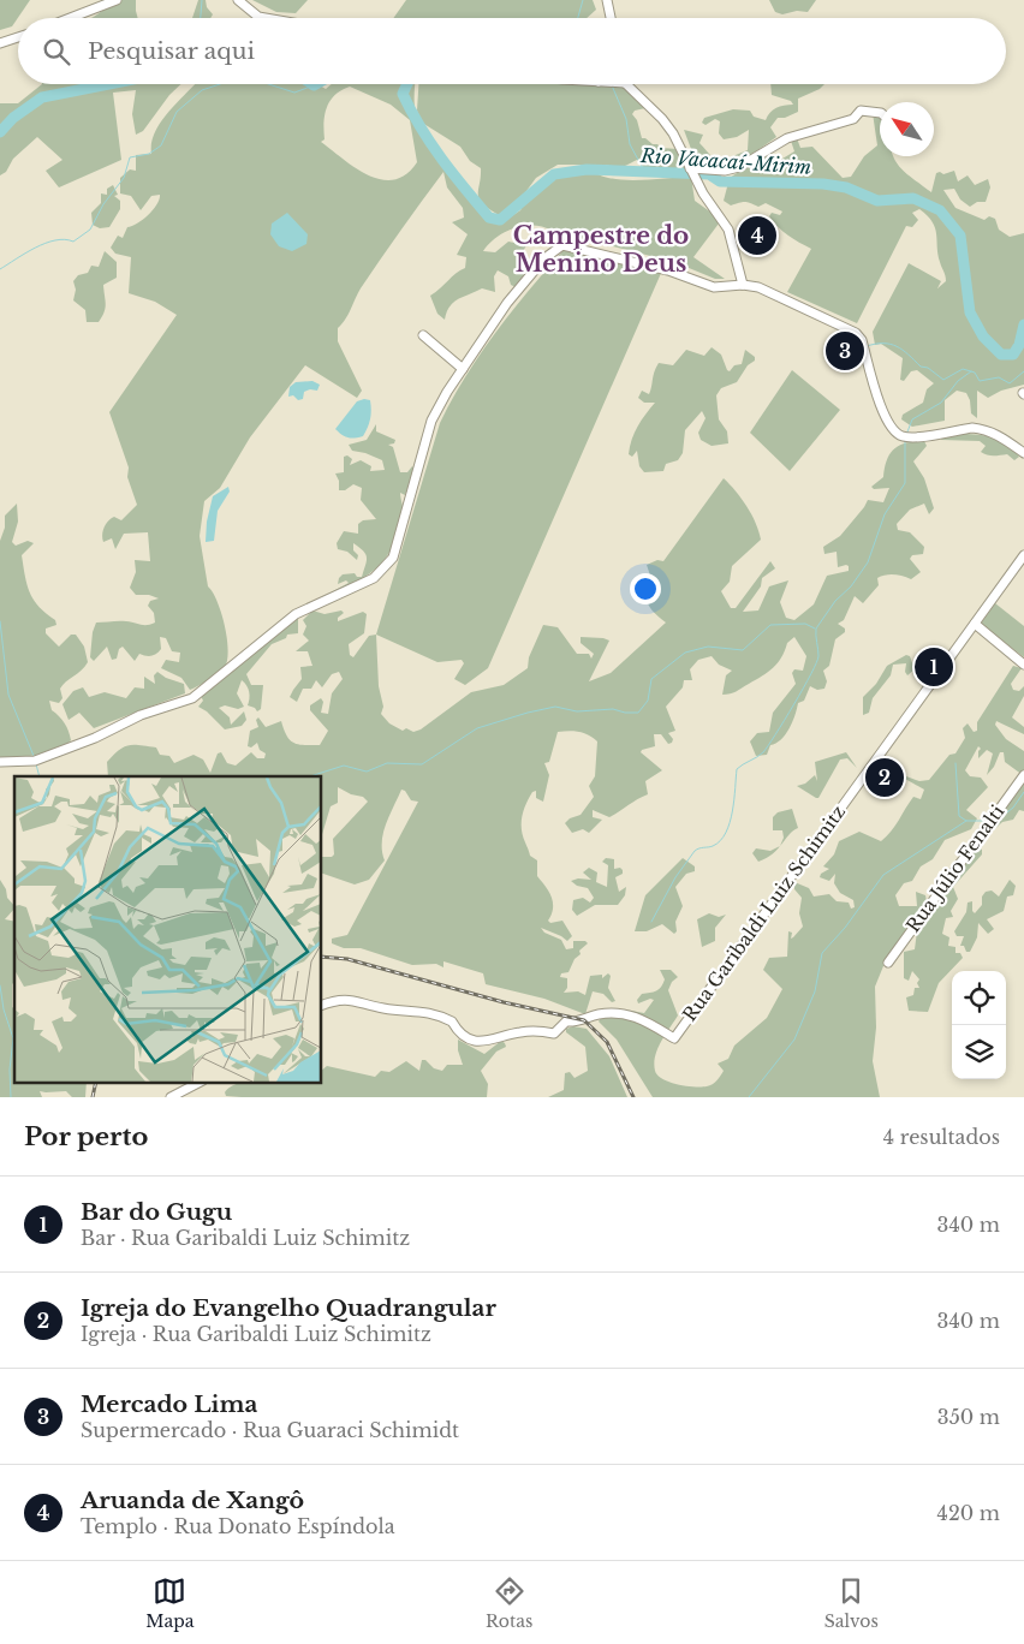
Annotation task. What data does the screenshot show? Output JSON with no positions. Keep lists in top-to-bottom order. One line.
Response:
{"streets":{"street":["Rua Júlio Fenalti","Rua Garibaldi Luiz Schimitz"]},"districts":["Campestre do Menino Deus"],"water":["Rio Vacacaí-Mirim"],"north":"top left","page":{"search":"Pesquisar aqui","pins":["4","3","1","2"],"heading":["Por perto","4 resultados"],"list":[{"mark":"1","name":"Bar do Gugu","note":"Bar · Rua Garibaldi Luiz Schimitz","value":"340 m"},{"mark":"2","name":"Igreja do Evangelho Quadrangular","note":"Igreja · Rua Garibaldi Luiz Schimitz","value":"340 m"},{"mark":"3","name":"Mercado Lima","note":"Supermercado · Rua Guaraci Schimidt","value":"350 m"},{"mark":"4","name":"Aruanda de Xangô","note":"Templo · Rua Donato Espíndola","value":"420 m"}],"nav":["Mapa","Rotas","Salvos"]}}
